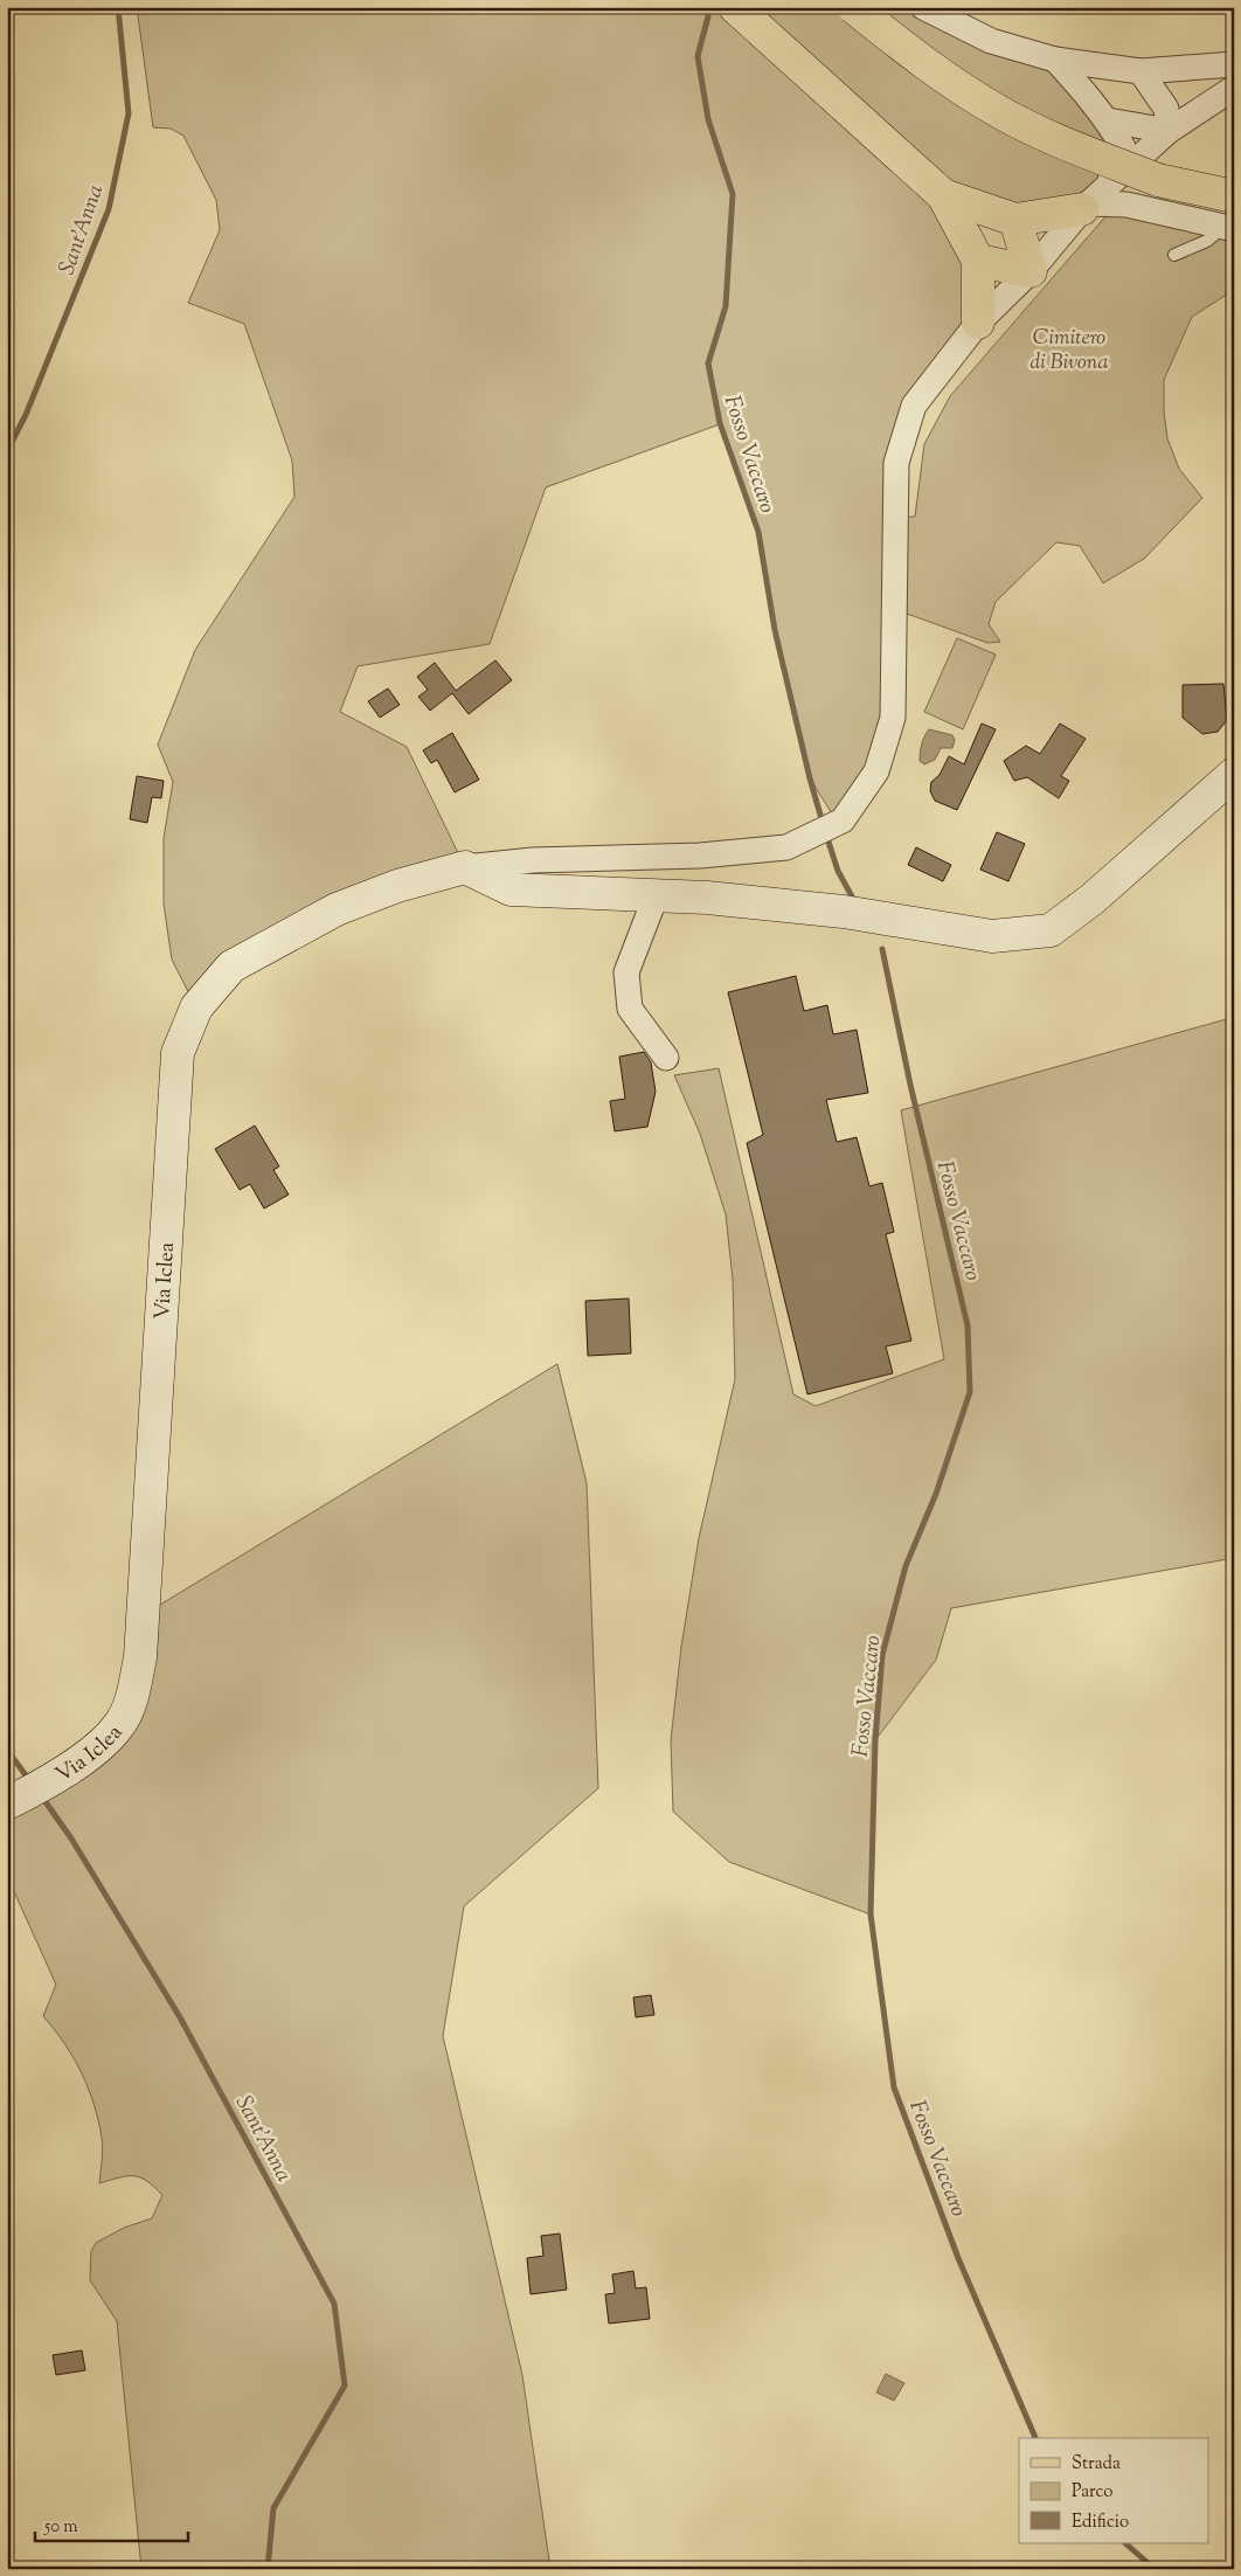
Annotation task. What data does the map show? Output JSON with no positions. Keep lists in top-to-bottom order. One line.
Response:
{"streets":{"street":["Via Iclea"]},"water":["Sant'Anna","Fosso Vaccaro"],"parks":["Cimitero di Bivona"],"legend":["Strada","Parco","Edificio"],"scale_bar":"50 m"}
